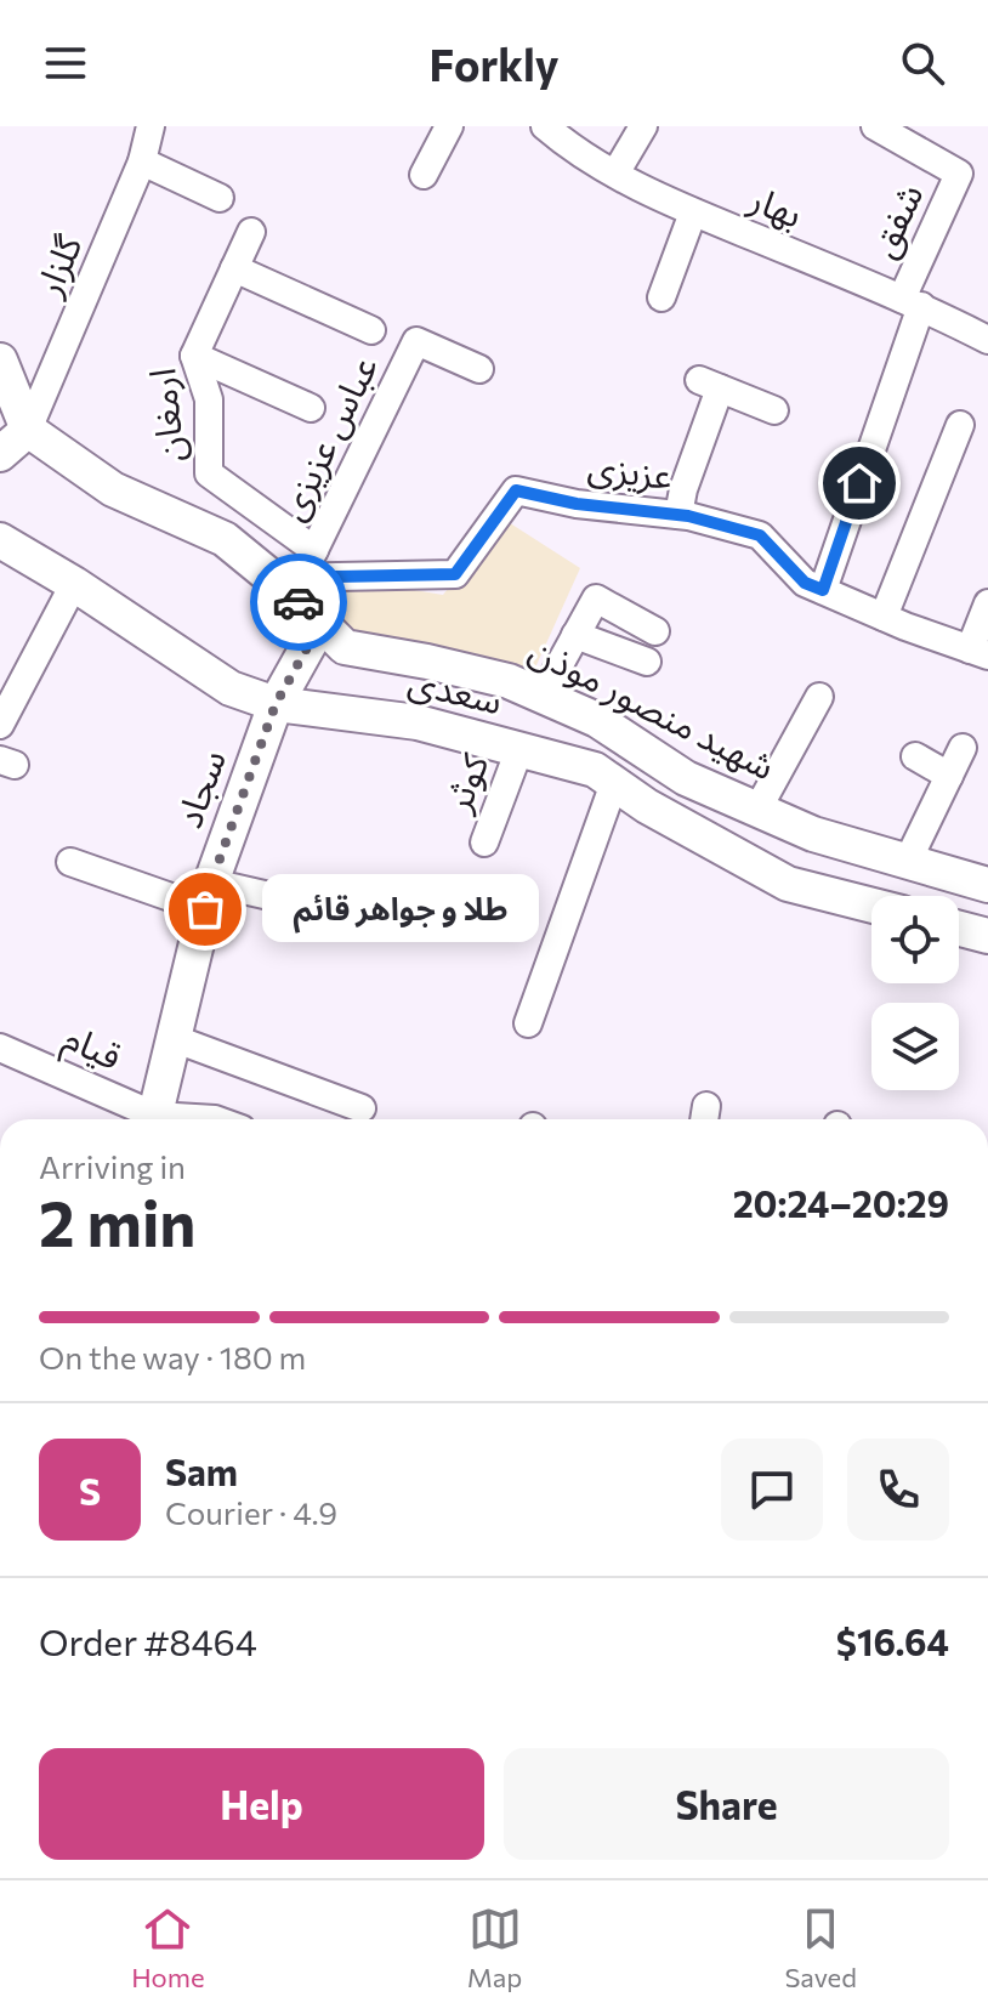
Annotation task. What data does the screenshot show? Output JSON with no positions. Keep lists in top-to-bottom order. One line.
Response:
{"streets":{"street":["بهار","شفق","گلزار","ارمغان","عباس عزیزی","عزیزی","سعدی","شهید منصور موذن","کوثر","سجاد","قیام"]},"crossings":[["بهار","شفق"],["شفق","عزیزی"],["گلزار","شهید منصور موذن"],["ارمغان","عباس عزیزی"],["عباس عزیزی","عزیزی"],["عباس عزیزی","شهید منصور موذن"],["عزیزی","شهید منصور موذن"],["سعدی","کوثر"],["سعدی","سجاد"],["شهید منصور موذن","سجاد"]],"places":["طلا و جواهر قائم"],"page":{"header":"Forkly","bubble":"طلا و جواهر قائم","heading":["2 min","Arriving in","20:24–20:29"],"panel":["Sam","Courier · 4.9","Order #8464","$16.64"],"bar":"On the way · 180 m","round":"S","buttons":["Help","Share"],"tabs":["Home","Map","Saved"]}}
